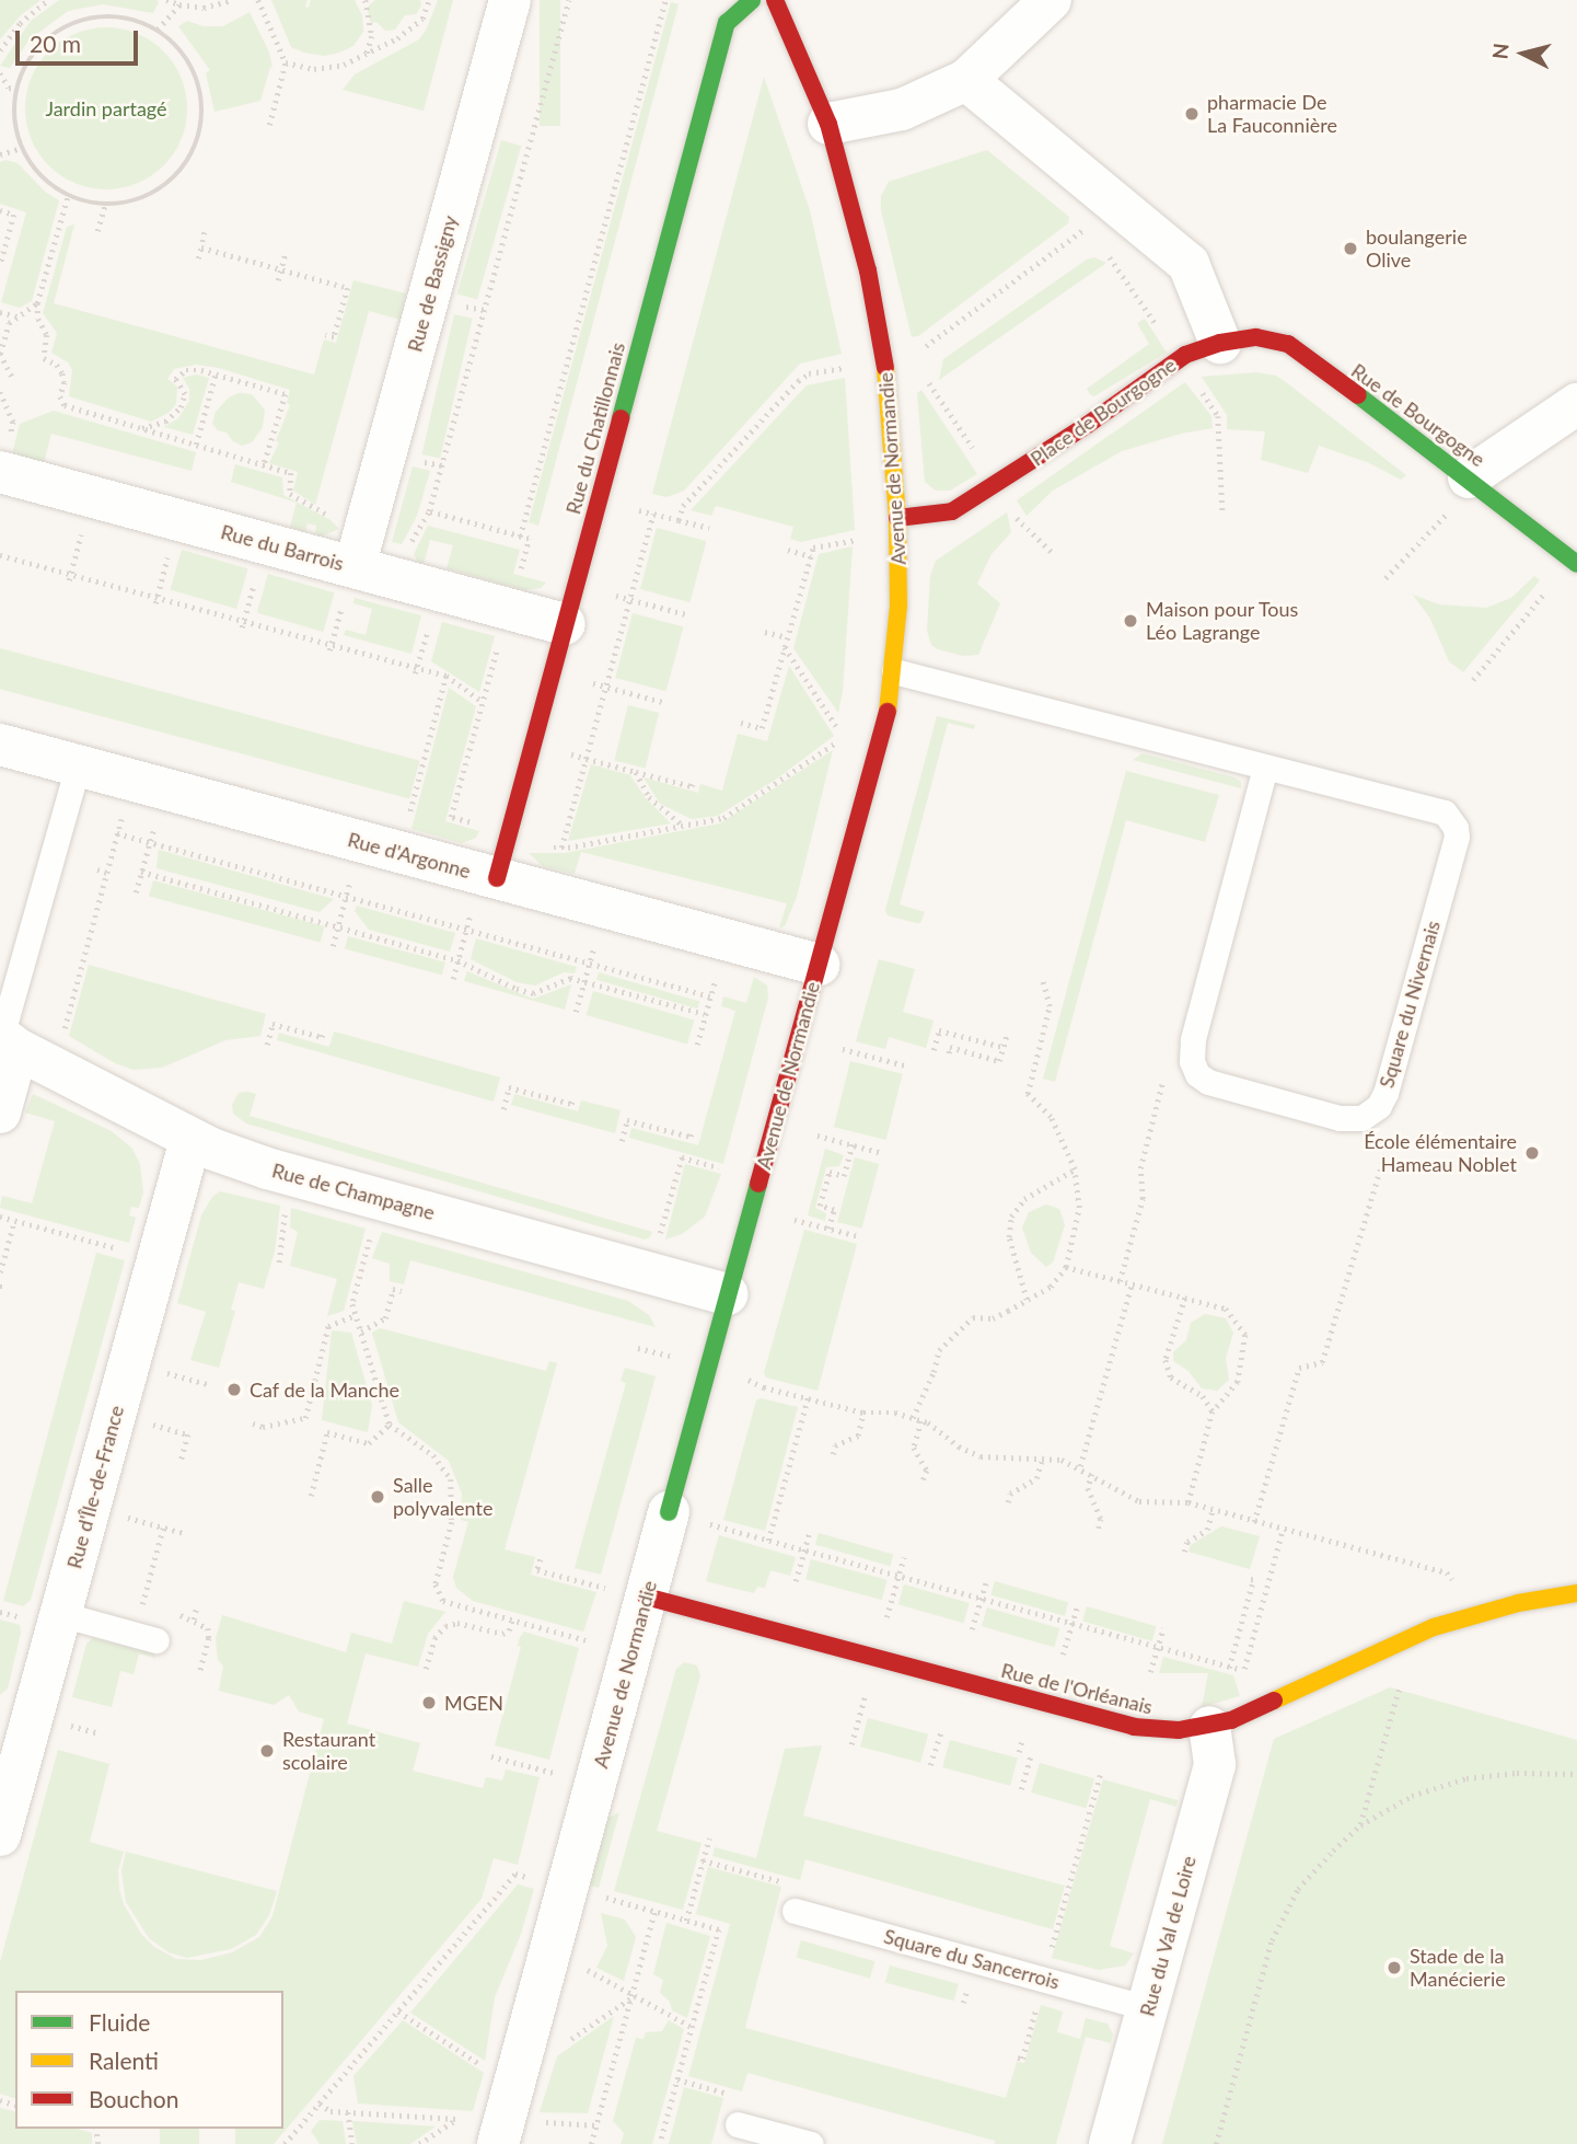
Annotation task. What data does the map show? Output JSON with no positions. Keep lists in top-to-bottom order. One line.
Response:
{"streets":{"street":["Rue de Bassigny","Place de Bourgogne","Rue de Bourgogne","Rue du Chatillonnais","Avenue de Normandie","Rue du Barrois","Rue d'Argonne","Rue de Champagne","Rue d'Île-de-France","Rue de l'Orléanais","Rue du Val de Loire"],"lane":["Square du Nivernais","Square du Sancerrois"]},"crossings":[["Rue de Bassigny","Rue du Barrois"],["Place de Bourgogne","Rue de Bourgogne"],["Place de Bourgogne","Avenue de Normandie"],["Rue du Chatillonnais","Rue du Barrois"],["Rue du Chatillonnais","Rue d'Argonne"],["Avenue de Normandie","Rue d'Argonne"],["Avenue de Normandie","Square du Nivernais"],["Avenue de Normandie","Rue de Champagne"],["Avenue de Normandie","Rue de l'Orléanais"],["Rue de Champagne","Rue d'Île-de-France"],["Rue de l'Orléanais","Rue du Val de Loire"],["Rue du Val de Loire","Square du Sancerrois"]],"parks":["Jardin partagé"],"places":["pharmacie De La Fauconnière","boulangerie Olive","Maison pour Tous Léo Lagrange","École élémentaire Hameau Noblet","Caf de la Manche","Salle polyvalente","MGEN","Restaurant scolaire","Stade de la Manécierie"],"legend":["Fluide","Ralenti","Bouchon"],"scale_bar":"20 m","north":"left"}
